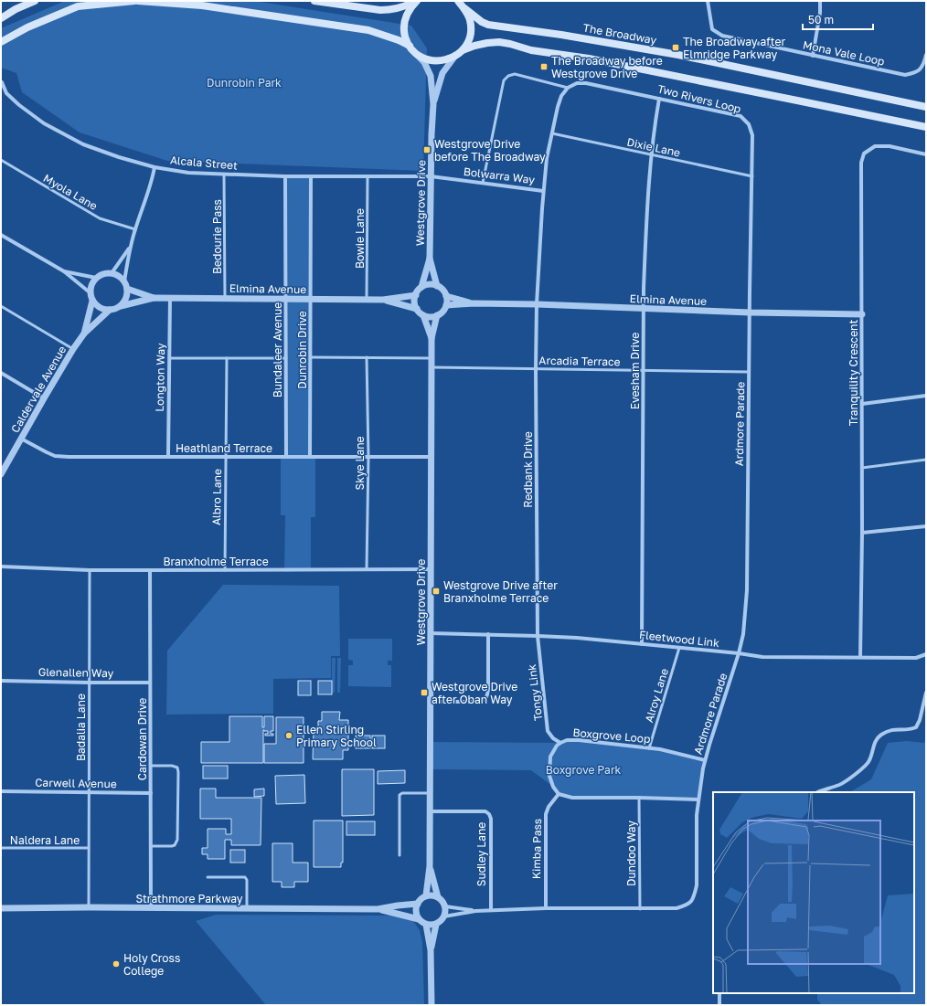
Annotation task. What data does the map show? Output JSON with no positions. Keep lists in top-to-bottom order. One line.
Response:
{"streets":{"main road":["The Broadway"],"street":["Mona Vale Loop","Two Rivers Loop","Alcala Street","Bolwarra Way","Westgrove Drive","Elmina Avenue","Bundaleer Avenue","Dunrobin Drive","Evesham Drive","Tranquility Crescent","Longton Way","Caldervale Avenue","Ardmore Parade","Heathland Terrace","Redbank Drive","Branxholme Terrace","Fleetwood Link","Glenallen Way","Tongy Link","Boxgrove Loop","Cardowan Drive","Carwell Avenue","Kimba Pass","Sudley Lane","Strathmore Parkway"],"lane":["Dixie Lane","Myola Lane","Bedourie Pass","Bowie Lane","Arcadia Terrace","Skye Lane","Albro Lane","Alroy Lane","Badalia Lane","Naldera Lane","Dundoo Way"]},"crossings":[["Two Rivers Loop","Dixie Lane"],["Two Rivers Loop","Elmina Avenue"],["Two Rivers Loop","Evesham Drive"],["Two Rivers Loop","Ardmore Parade"],["Dixie Lane","Evesham Drive"],["Alcala Street","Bolwarra Way"],["Alcala Street","Westgrove Drive"],["Alcala Street","Bedourie Pass"],["Alcala Street","Bowie Lane"],["Alcala Street","Bundaleer Avenue"],["Alcala Street","Dunrobin Drive"],["Bolwarra Way","Westgrove Drive"],["Westgrove Drive","Elmina Avenue"],["Westgrove Drive","Arcadia Terrace"],["Westgrove Drive","Ardmore Parade"],["Westgrove Drive","Heathland Terrace"],["Westgrove Drive","Branxholme Terrace"],["Westgrove Drive","Fleetwood Link"],["Westgrove Drive","Sudley Lane"],["Westgrove Drive","Strathmore Parkway"],["Bedourie Pass","Elmina Avenue"],["Bowie Lane","Elmina Avenue"],["Elmina Avenue","Bundaleer Avenue"],["Elmina Avenue","Dunrobin Drive"],["Elmina Avenue","Evesham Drive"],["Elmina Avenue","Tranquility Crescent"],["Elmina Avenue","Longton Way"],["Elmina Avenue","Caldervale Avenue"],["Elmina Avenue","Ardmore Parade"],["Elmina Avenue","Redbank Drive"],["Bundaleer Avenue","Heathland Terrace"],["Dunrobin Drive","Heathland Terrace"],["Arcadia Terrace","Evesham Drive"],["Arcadia Terrace","Ardmore Parade"],["Arcadia Terrace","Redbank Drive"],["Evesham Drive","Fleetwood Link"],["Tranquility Crescent","Fleetwood Link"],["Longton Way","Heathland Terrace"],["Caldervale Avenue","Heathland Terrace"],["Ardmore Parade","Fleetwood Link"],["Ardmore Parade","Boxgrove Loop"],["Ardmore Parade","Kimba Pass"],["Ardmore Parade","Dundoo Way"],["Ardmore Parade","Sudley Lane"],["Ardmore Parade","Strathmore Parkway"],["Heathland Terrace","Skye Lane"],["Heathland Terrace","Albro Lane"],["Skye Lane","Branxholme Terrace"],["Redbank Drive","Fleetwood Link"],["Redbank Drive","Tongy Link"],["Albro Lane","Branxholme Terrace"],["Branxholme Terrace","Badalia Lane"],["Branxholme Terrace","Cardowan Drive"],["Fleetwood Link","Tongy Link"],["Fleetwood Link","Alroy Lane"],["Glenallen Way","Badalia Lane"],["Glenallen Way","Cardowan Drive"],["Tongy Link","Boxgrove Loop"],["Alroy Lane","Boxgrove Loop"],["Badalia Lane","Carwell Avenue"],["Badalia Lane","Naldera Lane"],["Badalia Lane","Strathmore Parkway"],["Boxgrove Loop","Kimba Pass"],["Cardowan Drive","Carwell Avenue"],["Cardowan Drive","Strathmore Parkway"]],"parks":["Dunrobin Park","Boxgrove Park"],"places":{"transit":["The Broadway after Elmridge Parkway","The Broadway before Westgrove Drive","Westgrove Drive before The Broadway","Westgrove Drive after Branxholme Terrace","Westgrove Drive after Oban Way"],"other":["Ellen Stirling Primary School","Holy Cross College"]},"scale_bar":"50 m"}
